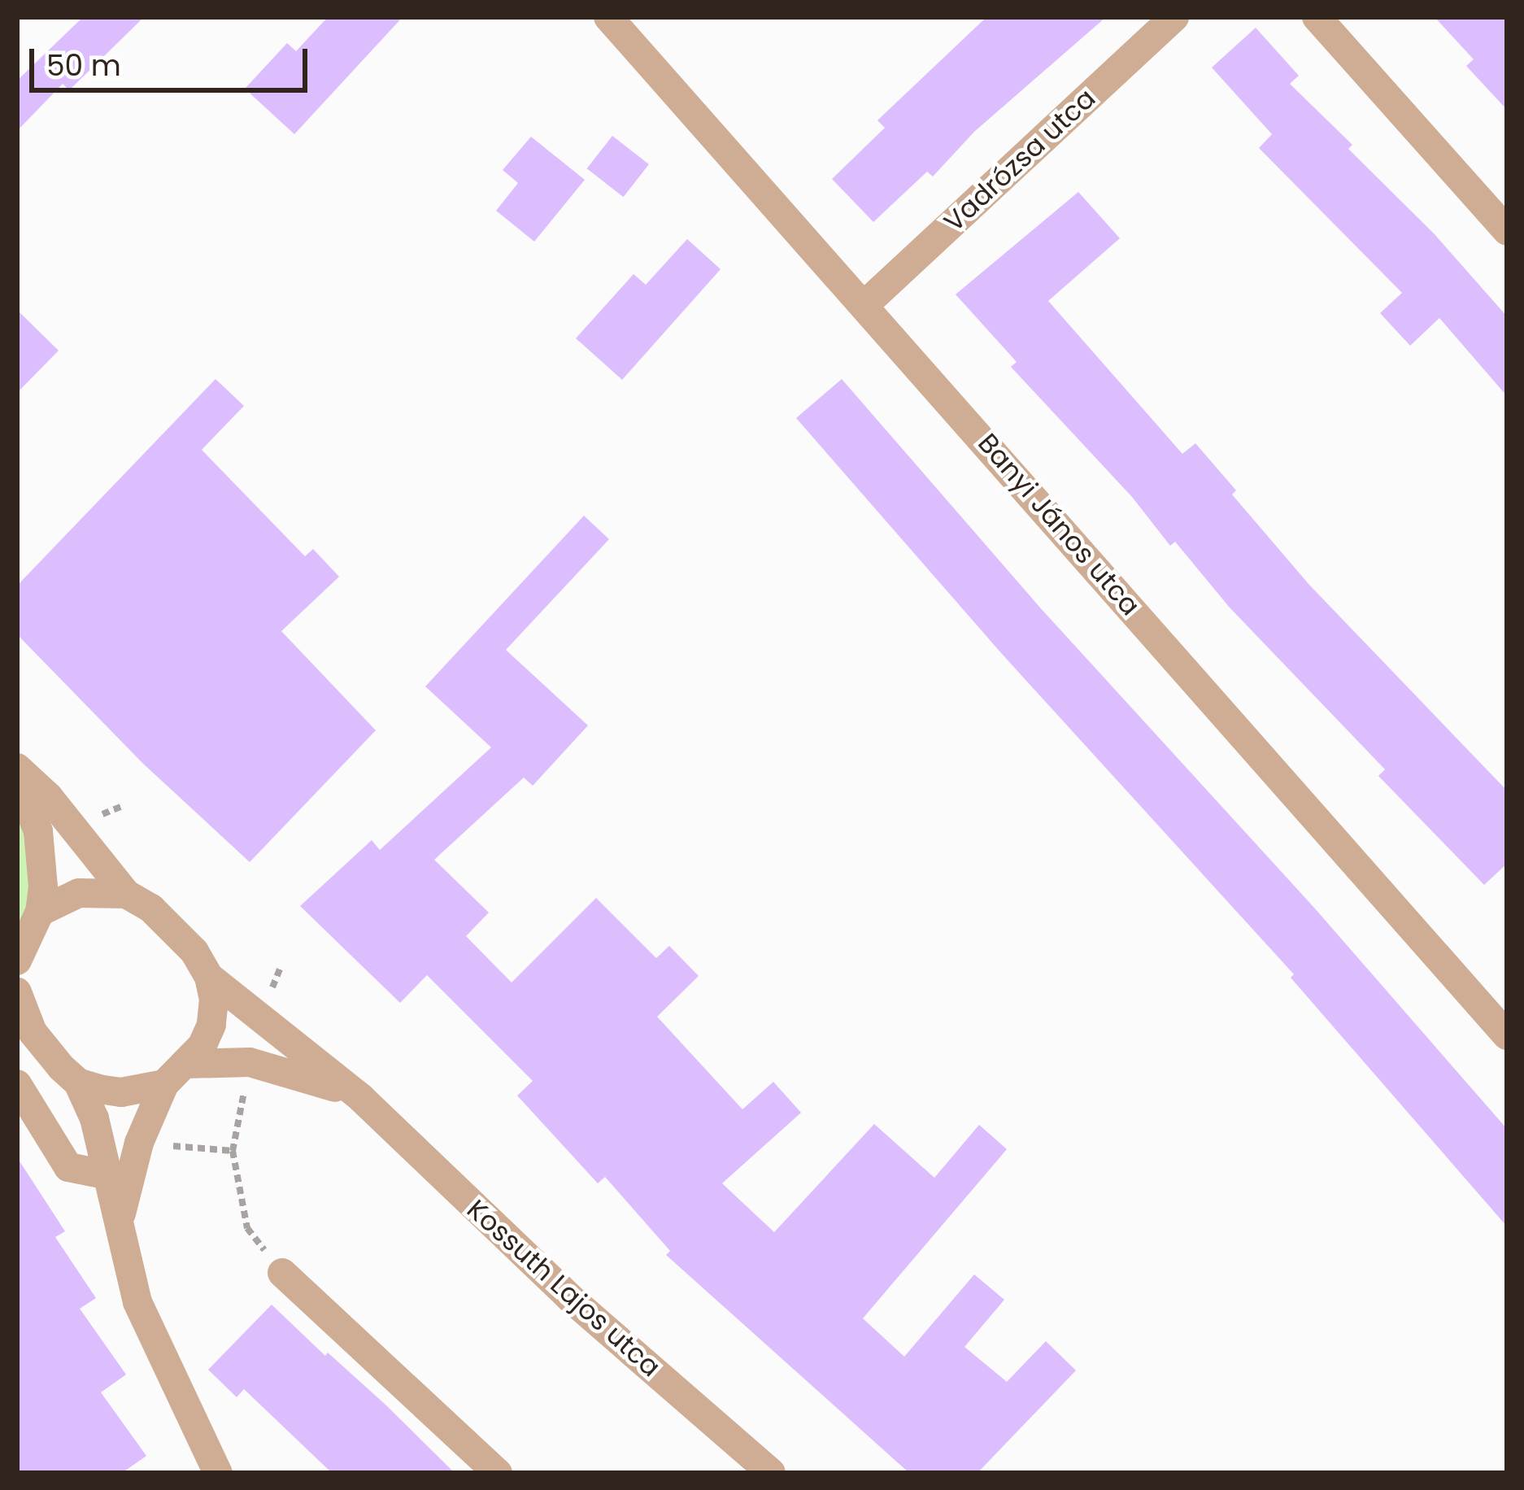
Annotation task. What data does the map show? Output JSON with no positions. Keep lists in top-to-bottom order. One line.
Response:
{"streets":{"street":["Vadrózsa utca","Banyi János utca","Kossuth Lajos utca"]},"crossings":[["Vadrózsa utca","Banyi János utca"]],"scale_bar":"50 m"}
